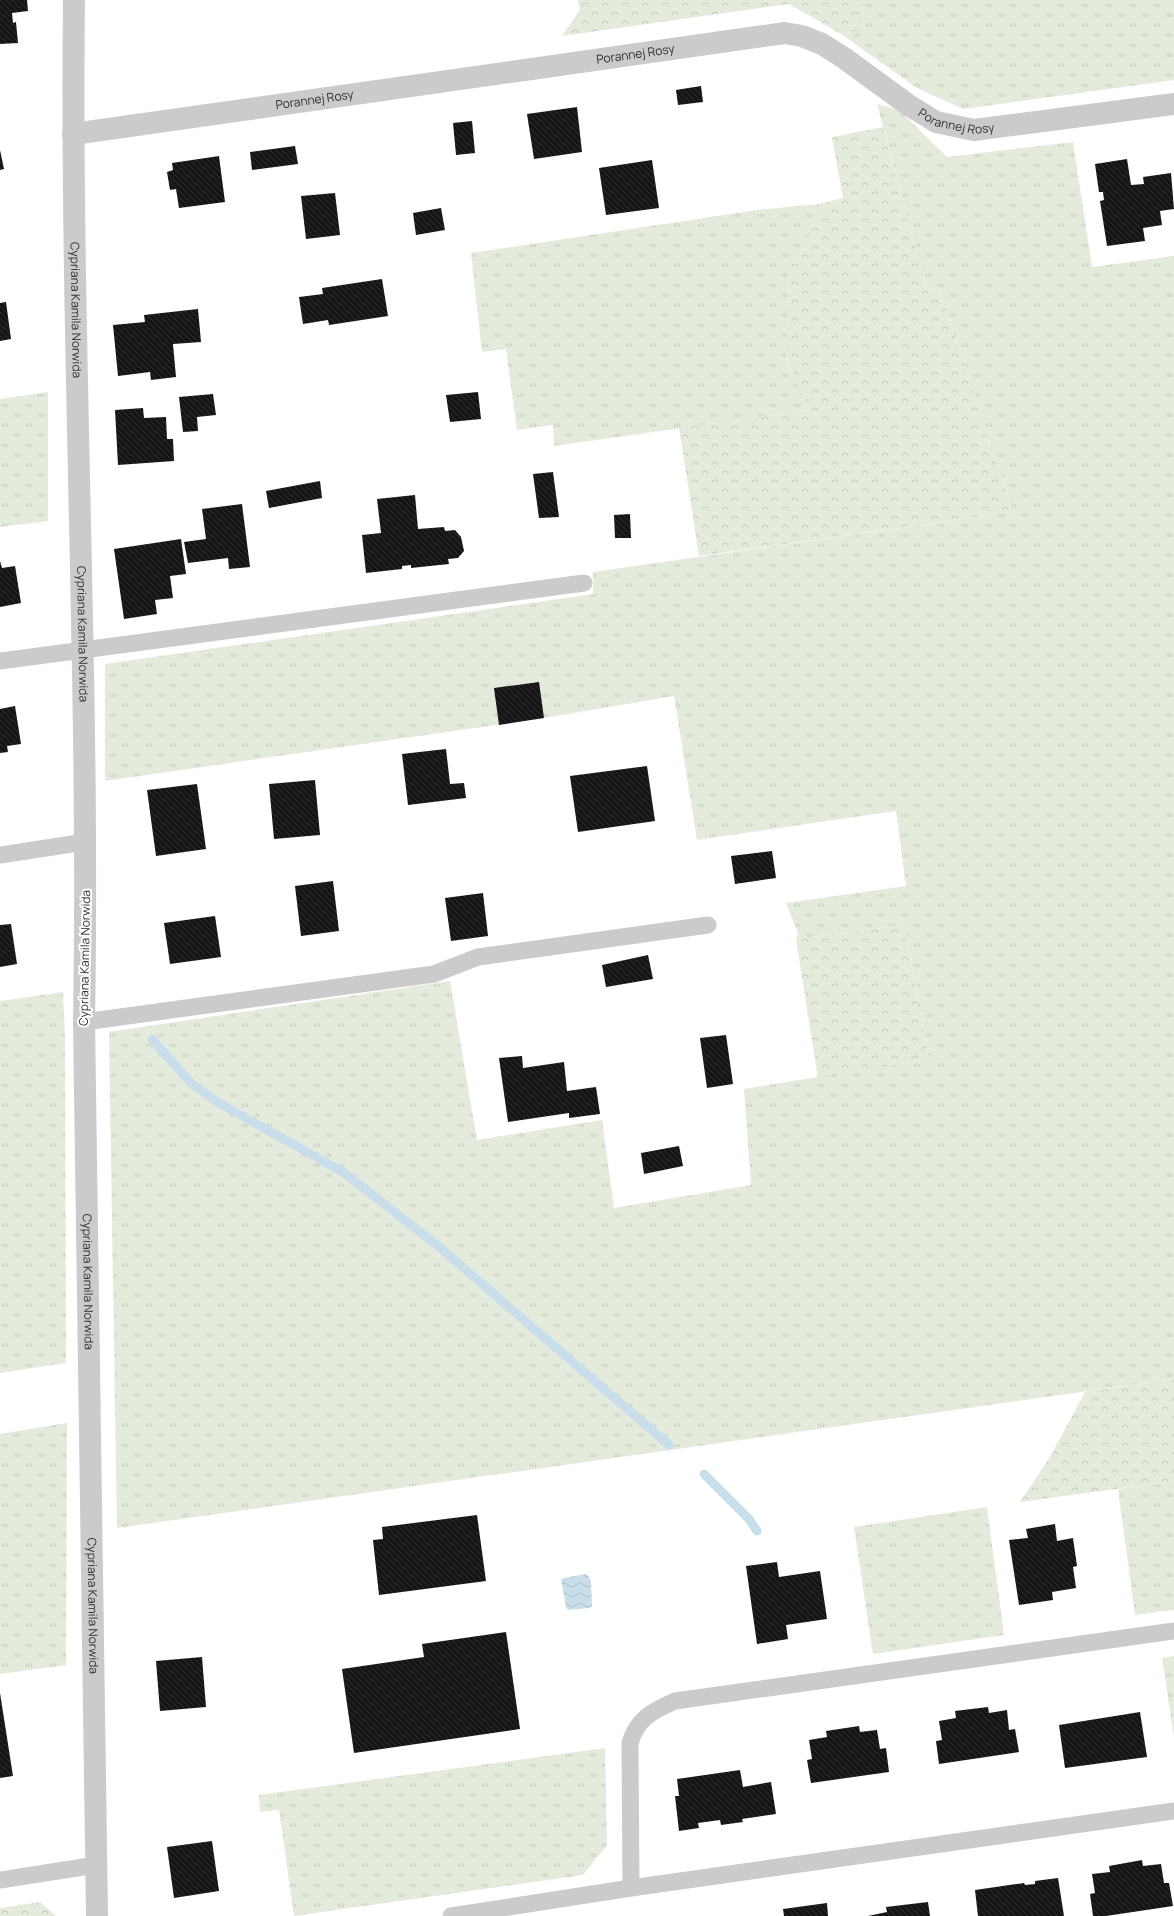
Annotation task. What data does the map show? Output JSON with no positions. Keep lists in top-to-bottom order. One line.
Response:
{"streets":{"street":["Porannej Rosy","Cypriana Kamila Norwida"]},"crossings":[["Porannej Rosy","Cypriana Kamila Norwida"]]}
